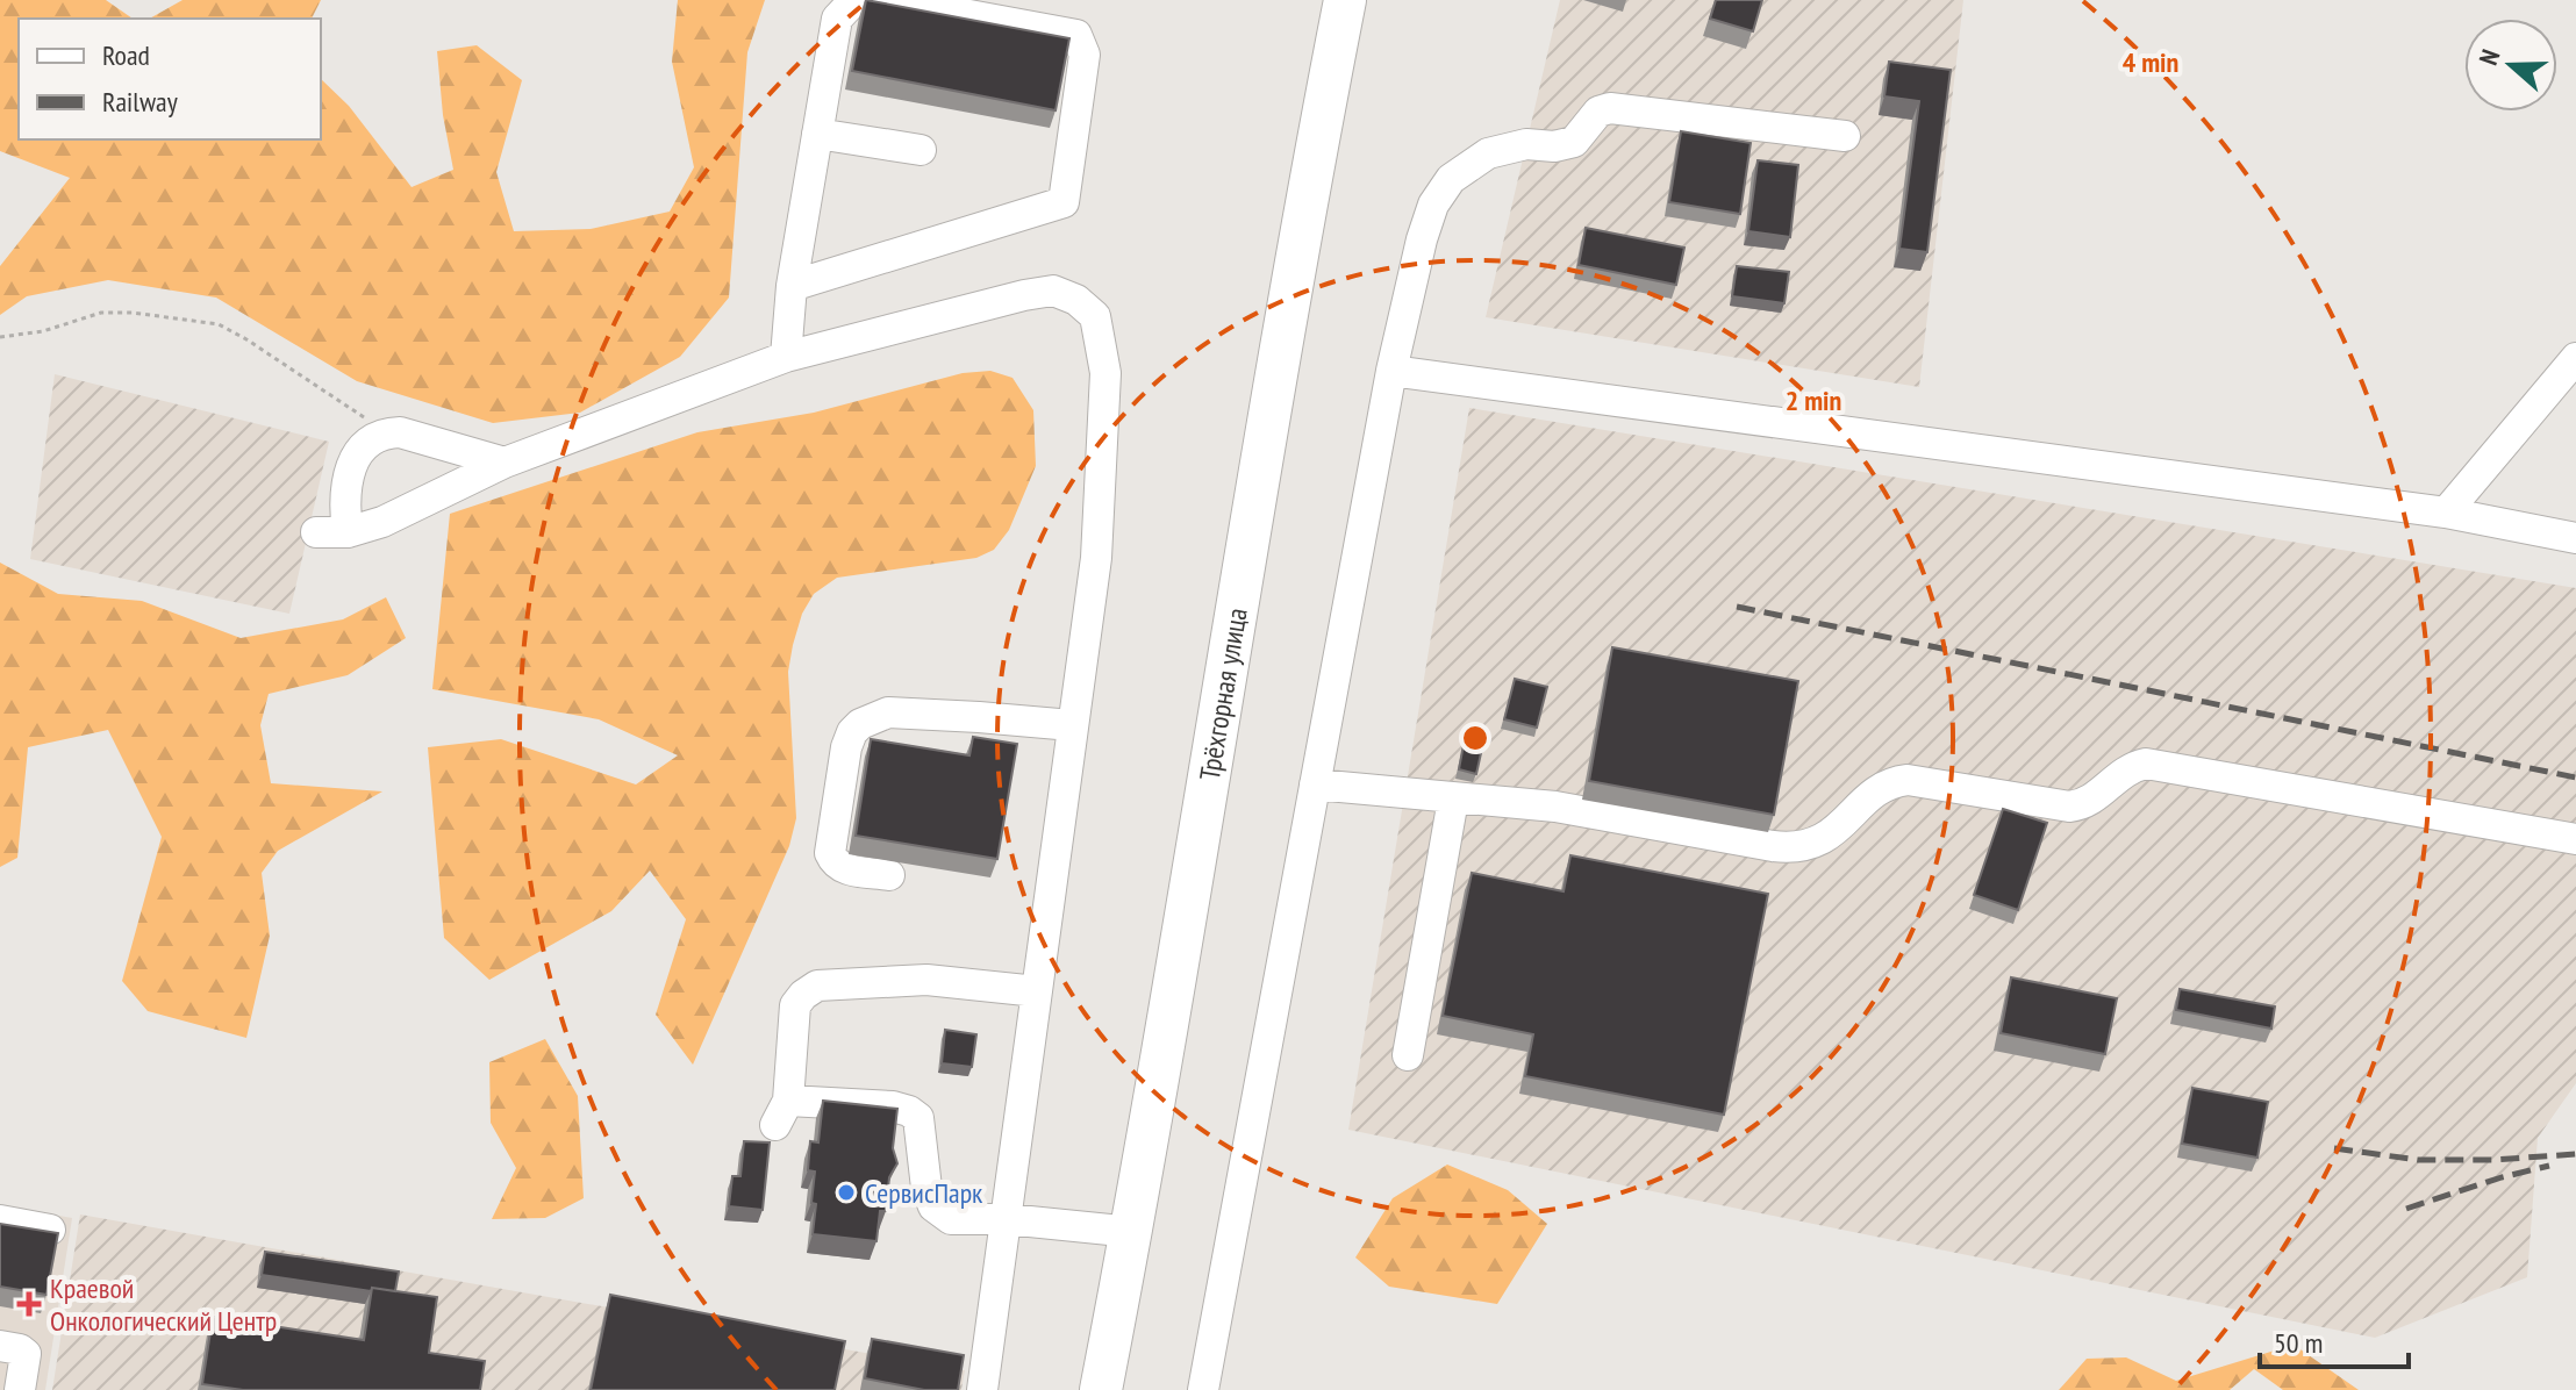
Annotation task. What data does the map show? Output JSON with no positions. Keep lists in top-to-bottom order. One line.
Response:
{"streets":{"highway":["Трёхгорная улица"]},"places":{"other":["СервисПарк"],"health":["Краевой Онкологический Центр"]},"legend":["Road","Railway"],"scale_bar":"50 m","north":"left","rings":["4 min","2 min"]}
